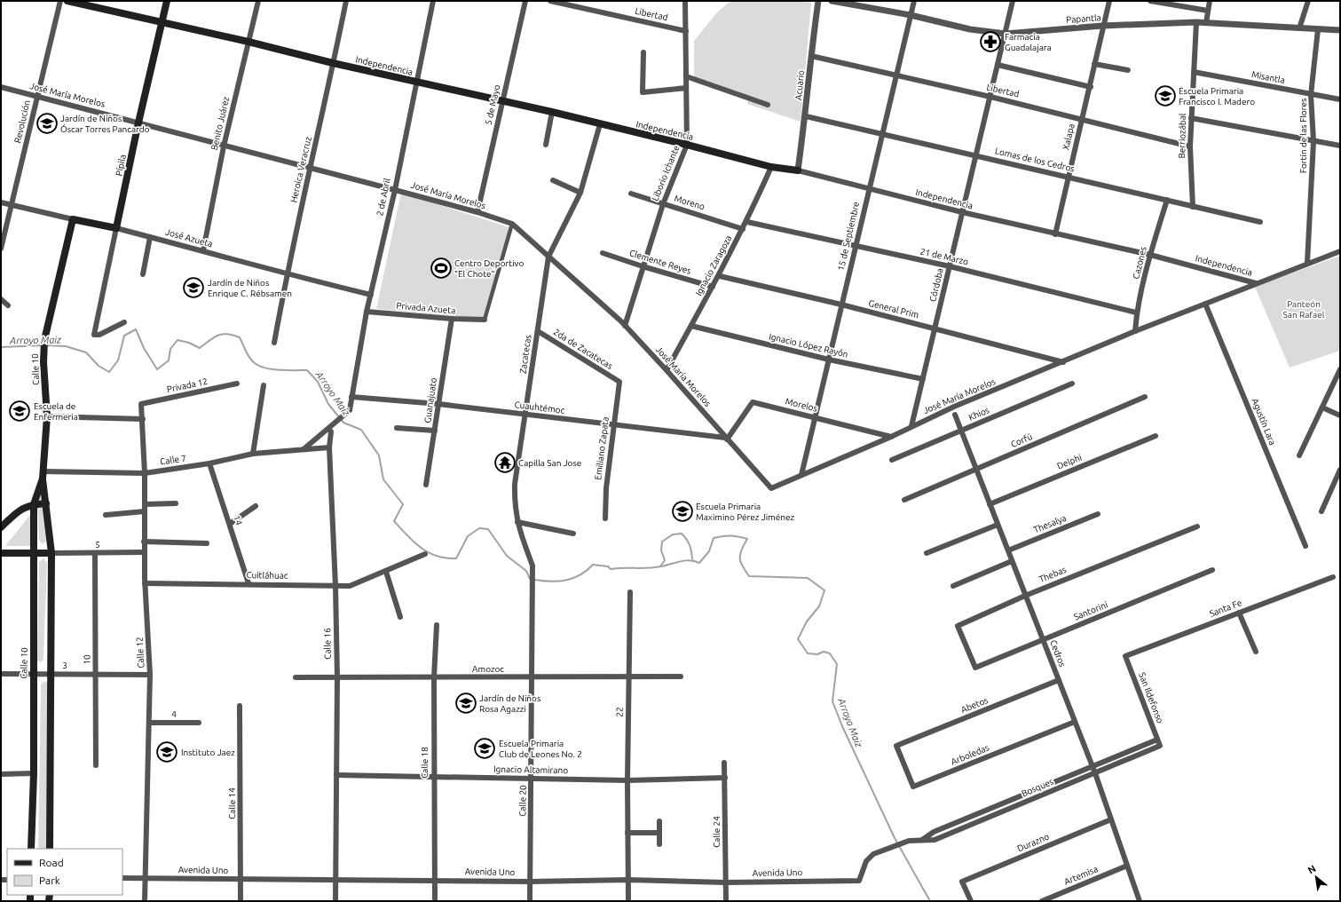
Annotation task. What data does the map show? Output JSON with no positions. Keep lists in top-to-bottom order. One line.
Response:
{"streets":{"main road":["Independencia","Pípila","José Azueta","Calle 10"],"street":["Libertad","Papantla","Misantla","Acuario","José María Morelos","5 de Mayo","Revolución","Benito Juárez","Berriozábal","Fortín de las Flores","Xalapa","Lomas de los Cedros","Heroica Veracruz","Liborio Ichante","2 de Abril","Moreno","15 de Septiembre","21 de Marzo","Clemente Reyes","Cazones","Ignacio Zaragoza","Córdoba","Privada Azueta","General Prim","Ignacio López Rayón","2da de Zacatecas","Zacatecas","Privada 12","Guanajuato","Morelos","Cuauhtémoc","Khios","Agustín Lara","Corfú","Emiliano Zapata","Calle 7","Delphi","14","Thesalya","5","Thebas","Cuitláhuac","Santa Fe","Santorini","Calle 16","Calle 12","Cedros","10","3","Amozoc","San Ildefonso","Abetos","22","4","Arboledas","Calle 18","Ignacio Altamirano","Bosques","Calle 20","Calle 14","Calle 24","Durazno","Avenida Uno","Artemisa"]},"crossings":[["Libertad","Acuario"],["Libertad","Berriozábal"],["Libertad","Xalapa"],["Libertad","Liborio Ichante"],["Libertad","15 de Septiembre"],["Libertad","Córdoba"],["Papantla","Berriozábal"],["Papantla","Fortín de las Flores"],["Papantla","Xalapa"],["Papantla","15 de Septiembre"],["Papantla","Córdoba"],["Independencia","Acuario"],["Independencia","José María Morelos"],["Independencia","5 de Mayo"],["Independencia","Benito Juárez"],["Independencia","Xalapa"],["Independencia","Pípila"],["Independencia","Heroica Veracruz"],["Independencia","Liborio Ichante"],["Independencia","2 de Abril"],["Independencia","15 de Septiembre"],["Independencia","Cazones"],["Independencia","Ignacio Zaragoza"],["Independencia","Córdoba"],["Independencia","Zacatecas"],["Misantla","Berriozábal"],["Misantla","Fortín de las Flores"],["Acuario","Lomas de los Cedros"],["José María Morelos","5 de Mayo"],["José María Morelos","Revolución"],["José María Morelos","Benito Juárez"],["José María Morelos","Fortín de las Flores"],["José María Morelos","Pípila"],["José María Morelos","Heroica Veracruz"],["José María Morelos","Liborio Ichante"],["José María Morelos","2 de Abril"],["José María Morelos","15 de Septiembre"],["José María Morelos","Cazones"],["José María Morelos","Ignacio Zaragoza"],["José María Morelos","Córdoba"],["José María Morelos","General Prim"],["José María Morelos","Zacatecas"],["José María Morelos","Morelos"],["José María Morelos","Cuauhtémoc"],["José María Morelos","Agustín Lara"],["Revolución","José Azueta"],["Benito Juárez","José Azueta"],["Berriozábal","Lomas de los Cedros"],["Xalapa","Lomas de los Cedros"],["Lomas de los Cedros","15 de Septiembre"],["Lomas de los Cedros","Cazones"],["Lomas de los Cedros","Córdoba"],["Pípila","José Azueta"],["Heroica Veracruz","José Azueta"],["Liborio Ichante","Moreno"],["Liborio Ichante","Clemente Reyes"],["2 de Abril","José Azueta"],["2 de Abril","Privada Azueta"],["2 de Abril","Cuauhtémoc"],["Moreno","Ignacio Zaragoza"],["15 de Septiembre","21 de Marzo"],["15 de Septiembre","General Prim"],["15 de Septiembre","Ignacio López Rayón"],["15 de Septiembre","Morelos"],["José Azueta","Calle 10"],["21 de Marzo","Cazones"],["21 de Marzo","Ignacio Zaragoza"],["21 de Marzo","Córdoba"],["Clemente Reyes","Ignacio Zaragoza"],["Ignacio Zaragoza","General Prim"],["Ignacio Zaragoza","Ignacio López Rayón"],["Córdoba","General Prim"],["Córdoba","Ignacio López Rayón"],["Privada Azueta","Guanajuato"],["2da de Zacatecas","Zacatecas"],["2da de Zacatecas","Emiliano Zapata"],["Zacatecas","Cuauhtémoc"],["Zacatecas","Calle 20"],["Calle 10","Calle 7"],["Calle 10","5"],["Calle 10","3"],["Privada 12","Calle 12"],["Guanajuato","Cuauhtémoc"],["Morelos","Cuauhtémoc"],["Cuauhtémoc","Emiliano Zapata"],["Khios","Cedros"],["Corfú","Cedros"],["Calle 7","14"],["Calle 7","Calle 16"],["Calle 7","Calle 12"],["Delphi","Cedros"],["14","Cuitláhuac"],["Thesalya","Cedros"],["5","Calle 12"],["5","10"],["Thebas","Santorini"],["Thebas","Cedros"],["Cuitláhuac","Calle 16"],["Cuitláhuac","Calle 12"],["Santa Fe","San Ildefonso"],["Santorini","Cedros"],["Calle 16","Amozoc"],["Calle 16","Ignacio Altamirano"],["Calle 16","Avenida Uno"],["Calle 12","3"],["Calle 12","4"],["Calle 12","Avenida Uno"],["Cedros","Abetos"],["Cedros","Arboledas"],["Cedros","Bosques"],["Cedros","Durazno"],["Cedros","Artemisa"],["10","3"],["Amozoc","22"],["Amozoc","Calle 18"],["Amozoc","Calle 20"],["San Ildefonso","Bosques"],["Abetos","Arboledas"],["22","Ignacio Altamirano"],["22","Avenida Uno"],["Calle 18","Ignacio Altamirano"],["Calle 18","Avenida Uno"],["Ignacio Altamirano","Calle 20"],["Ignacio Altamirano","Calle 24"],["Bosques","Avenida Uno"],["Calle 20","Avenida Uno"],["Calle 14","Avenida Uno"],["Calle 24","Avenida Uno"]],"water":["Arroyo Maiz"],"parks":["Panteón San Rafael"],"places":{"pharmacy":["Farmacia Guadalajara"],"school or university":["Escuela Primaria Francisco I. Madero","Jardín de Niños Óscar Torres Pancardo","Jardín de Niños Enrique C. Rébsamen","Escuela de Enfermeria","Escuela Primaria Maximino Pérez Jiménez","Jardín de Niños Rosa Agazzi","Escuela Primaria Club de Leones No. 2","Instituto Jaez"],"sports":["Centro Deportivo \"El Chote\""],"temple":["Capilla San Jose"]},"legend":["Road","Park"],"north":"top left"}
